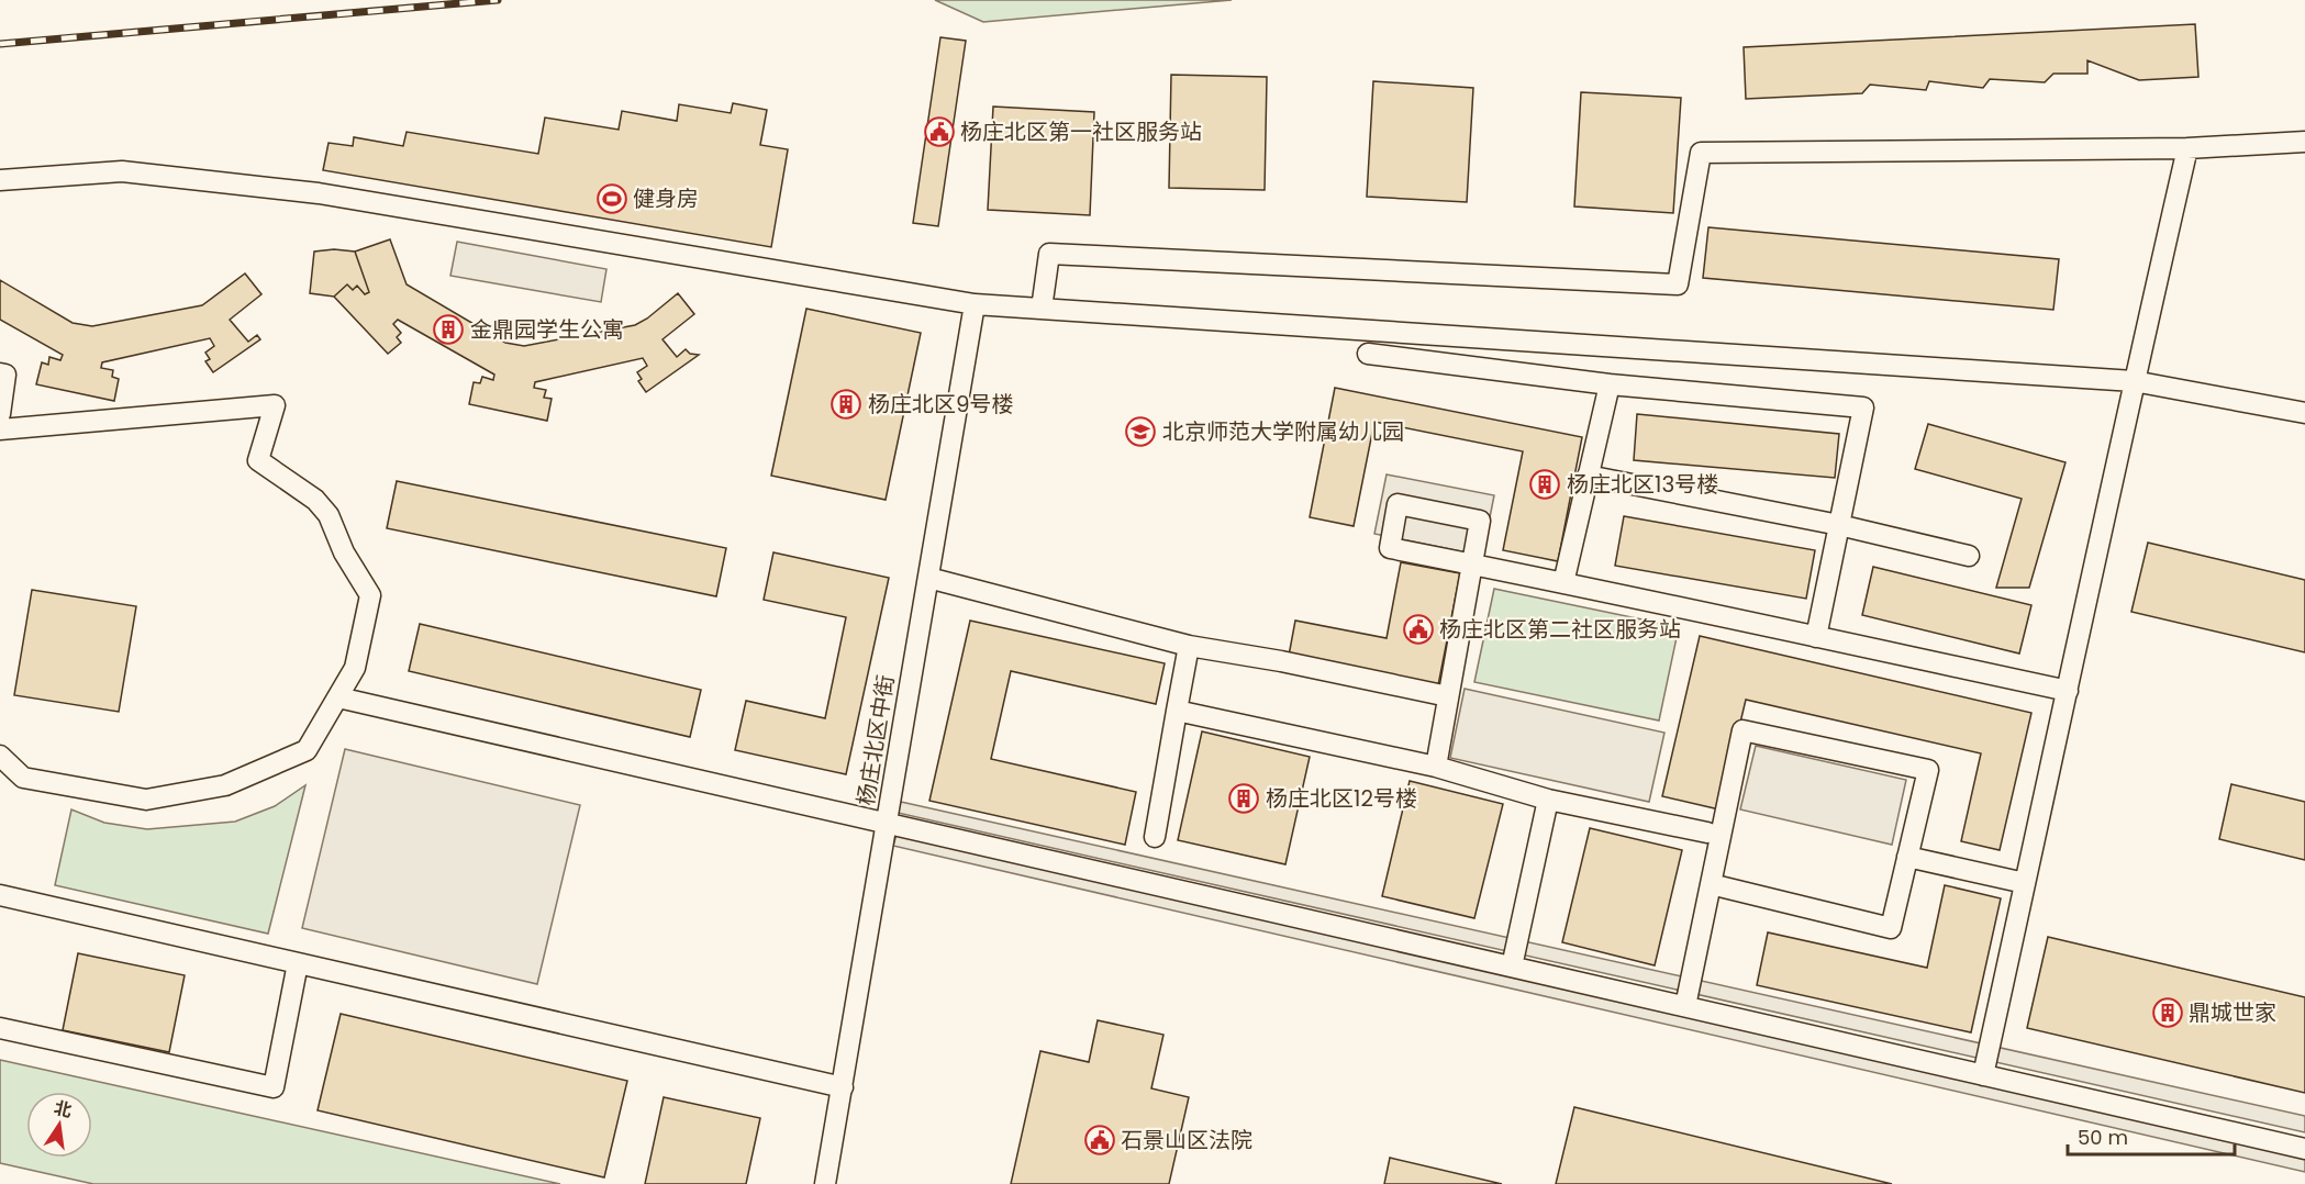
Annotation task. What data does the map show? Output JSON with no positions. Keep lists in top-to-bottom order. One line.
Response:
{"streets":{"street":["杨庄北区中街"]},"places":{"public building":["杨庄北区第一社区服务站","杨庄北区第二社区服务站","石景山区法院"],"sports":["健身房"],"building":["金鼎园学生公寓","杨庄北区9号楼","杨庄北区13号楼","杨庄北区12号楼","鼎城世家"],"school or university":["北京师范大学附属幼儿园"]},"scale_bar":"50 m","north":"top"}
